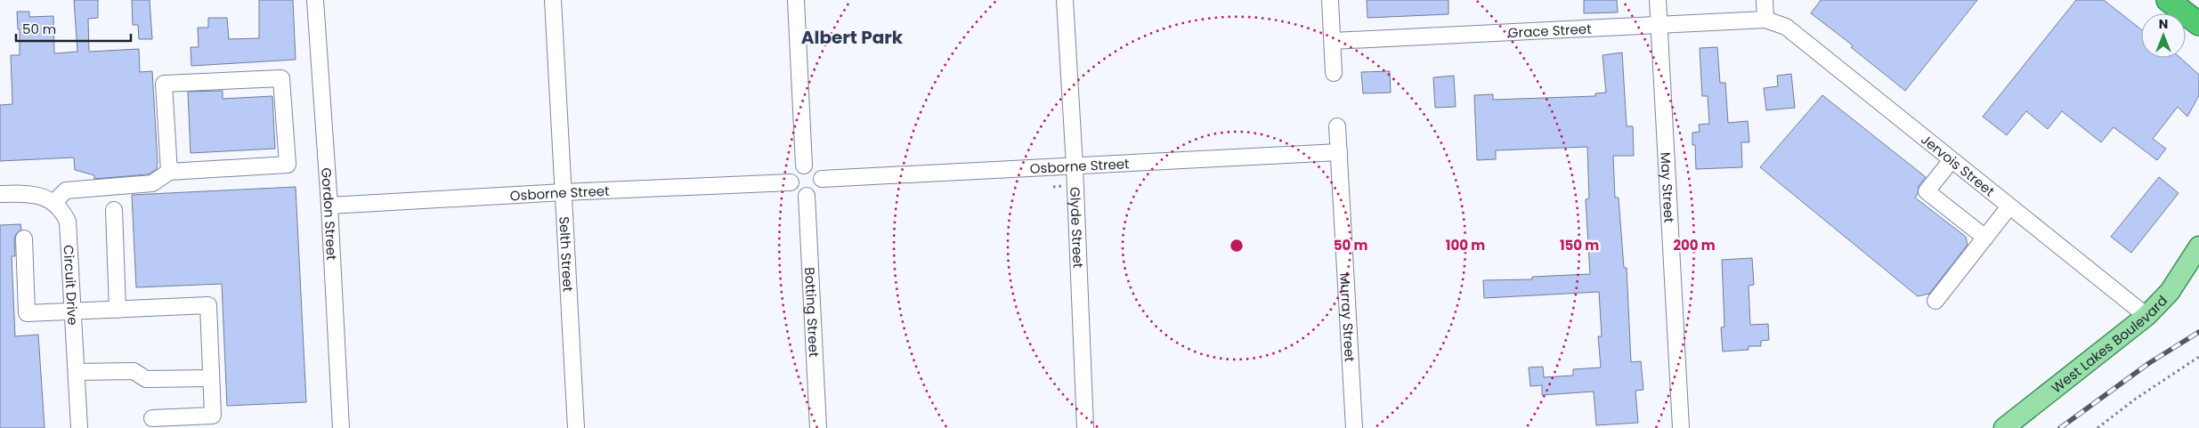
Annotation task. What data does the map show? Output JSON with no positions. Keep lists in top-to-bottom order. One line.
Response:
{"streets":{"main road":["West Lakes Boulevard"],"street":["Grace Street","Jervois Street","Osborne Street","May Street","Gordon Street","Glyde Street","Selth Street","Circuit Drive","Botting Street","Murray Street"]},"crossings":[["Grace Street","Jervois Street"],["Grace Street","May Street"],["Jervois Street","West Lakes Boulevard"],["Osborne Street","Gordon Street"],["Osborne Street","Glyde Street"],["Osborne Street","Selth Street"],["Osborne Street","Botting Street"],["Osborne Street","Murray Street"]],"districts":["Albert Park"],"scale_bar":"50 m","north":"top","rings":["50 m","100 m","150 m","200 m"]}
